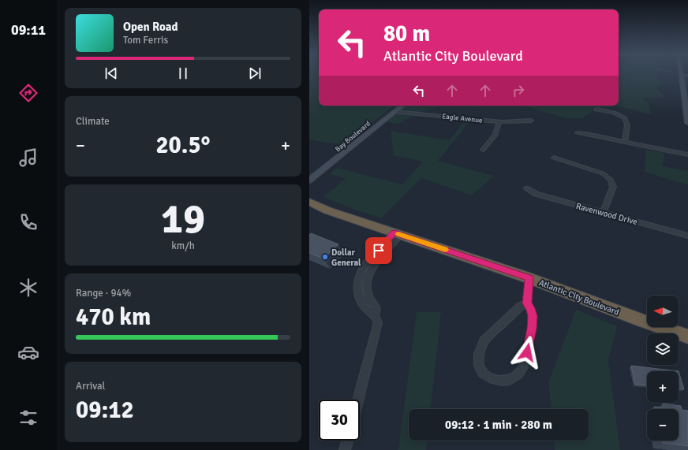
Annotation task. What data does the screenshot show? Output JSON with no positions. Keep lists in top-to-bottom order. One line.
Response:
{"streets":{"highway":["Atlantic City Boulevard"],"street":["Eagle Avenue","Bay Boulevard","Ravenwood Drive"]},"crossings":[["Eagle Avenue","Bay Boulevard"]],"places":["Dollar General"],"north":"left","page":{"tabs":"09:11","turn":["80 m","Atlantic City Boulevard"],"song":["Open Road","Tom Ferris"],"tile":["Climate",["19","km/h"],["Range · 94%","470 km"],["Arrival","09:12"]],"heat":["−","20.5°","+"],"map_buttons":["+","−"],"limit":"30","trip":"09:12 · 1 min · 280 m"}}
